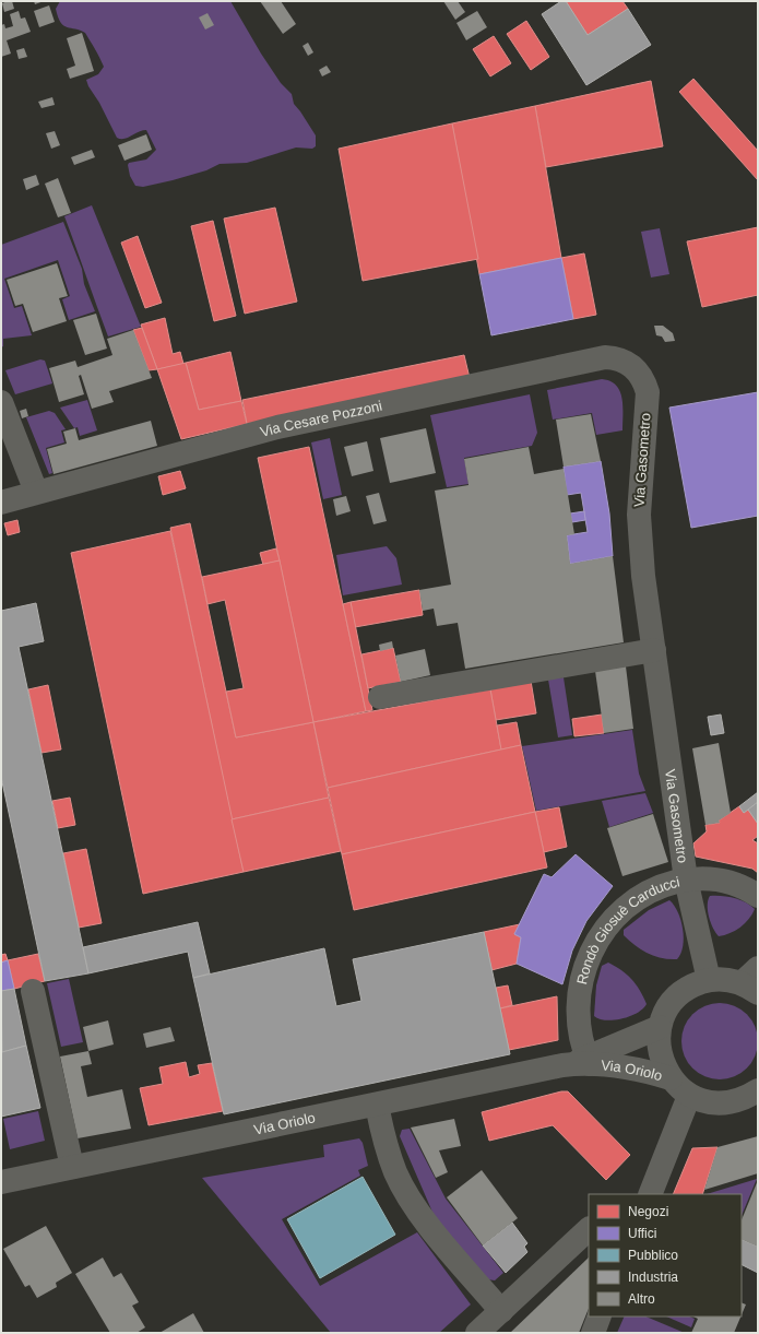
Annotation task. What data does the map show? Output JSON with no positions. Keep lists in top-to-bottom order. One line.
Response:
{"streets":{"street":["Via Cesare Pozzoni","Via Gasometro","Rondò Giosuè Carducci","Via Oriolo"]},"crossings":[["Via Cesare Pozzoni","Via Gasometro"],["Via Gasometro","Rondò Giosuè Carducci"],["Rondò Giosuè Carducci","Via Oriolo"]],"legend":["Negozi","Uffici","Pubblico","Industria","Altro"]}
